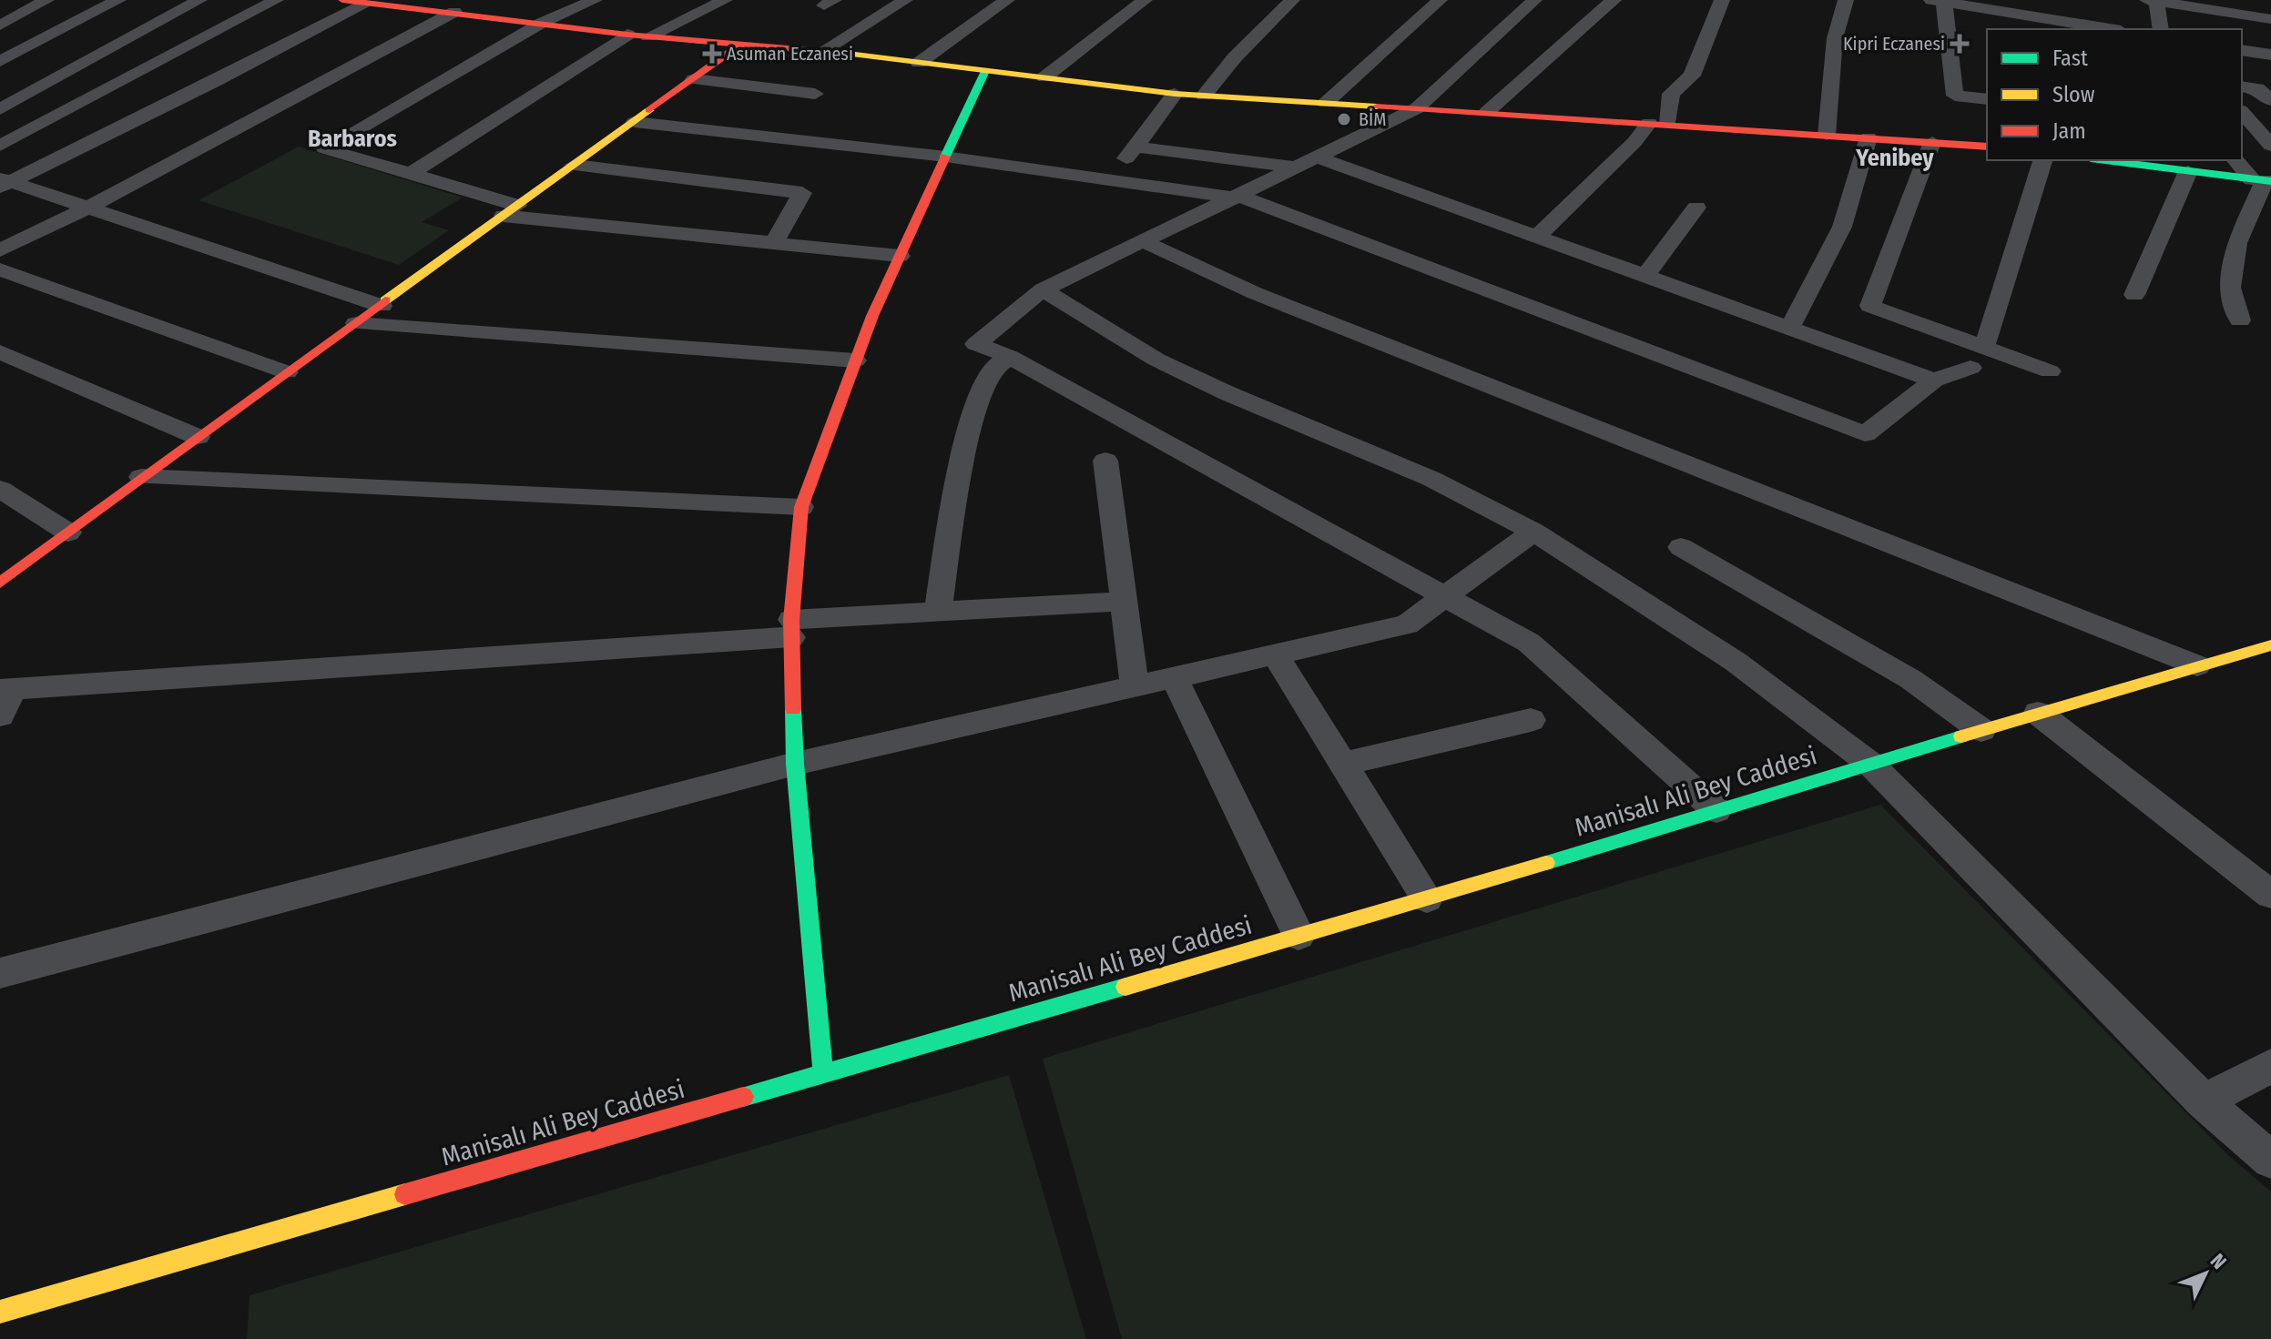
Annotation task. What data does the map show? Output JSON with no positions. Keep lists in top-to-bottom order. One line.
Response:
{"streets":{"main road":["Manisalı Ali Bey Caddesi"]},"districts":["Barbaros","Yenibey"],"places":{"health":["Kipri Eczanesi","Asuman Eczanesi"],"other":["BİM"]},"legend":["Fast","Slow","Jam"],"north":"top right"}
